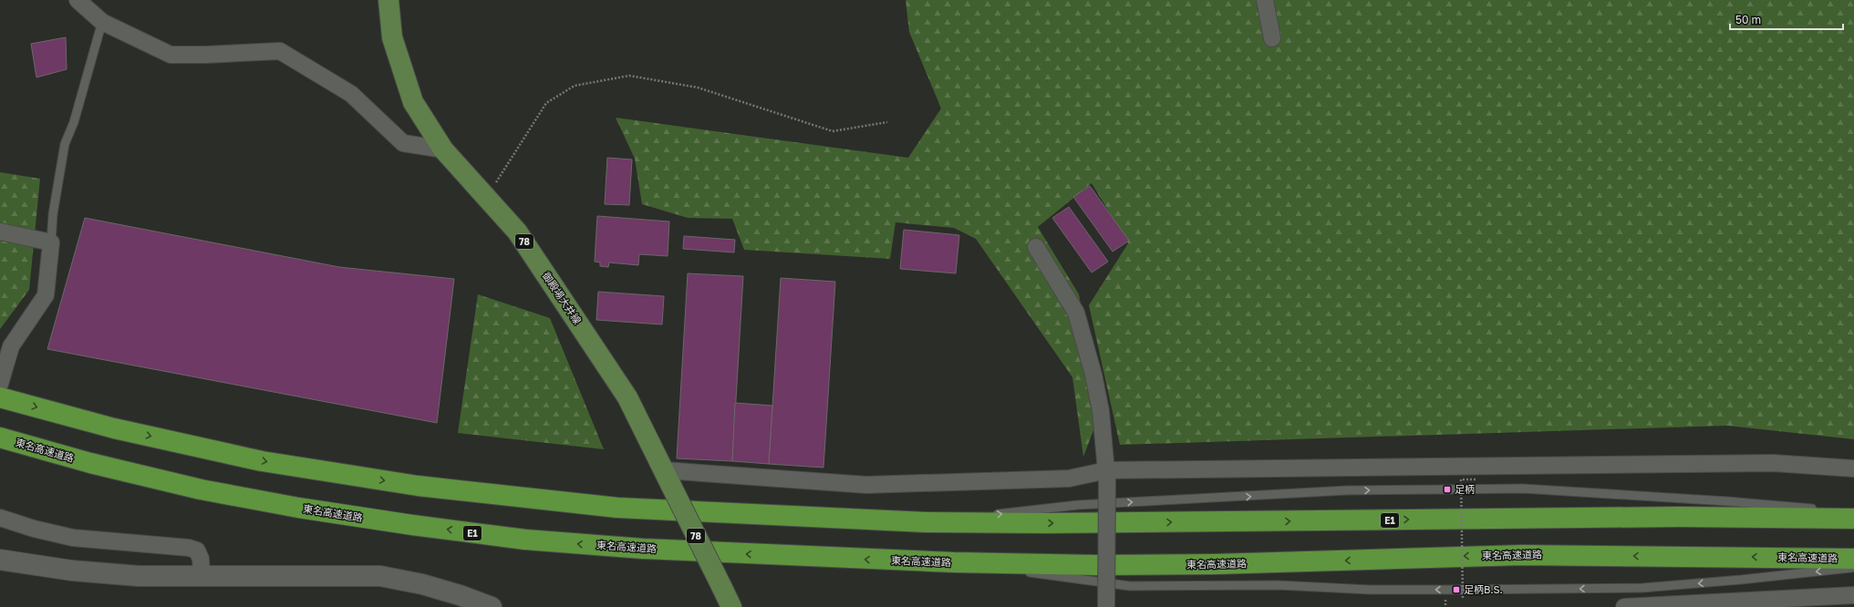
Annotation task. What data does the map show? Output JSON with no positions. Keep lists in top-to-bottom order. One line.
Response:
{"streets":{"highway":["東名高速道路","E1"],"main road":["78","御殿場大井線"]},"places":{"transit":["足柄","足柄B.S."]},"scale_bar":"50 m"}
